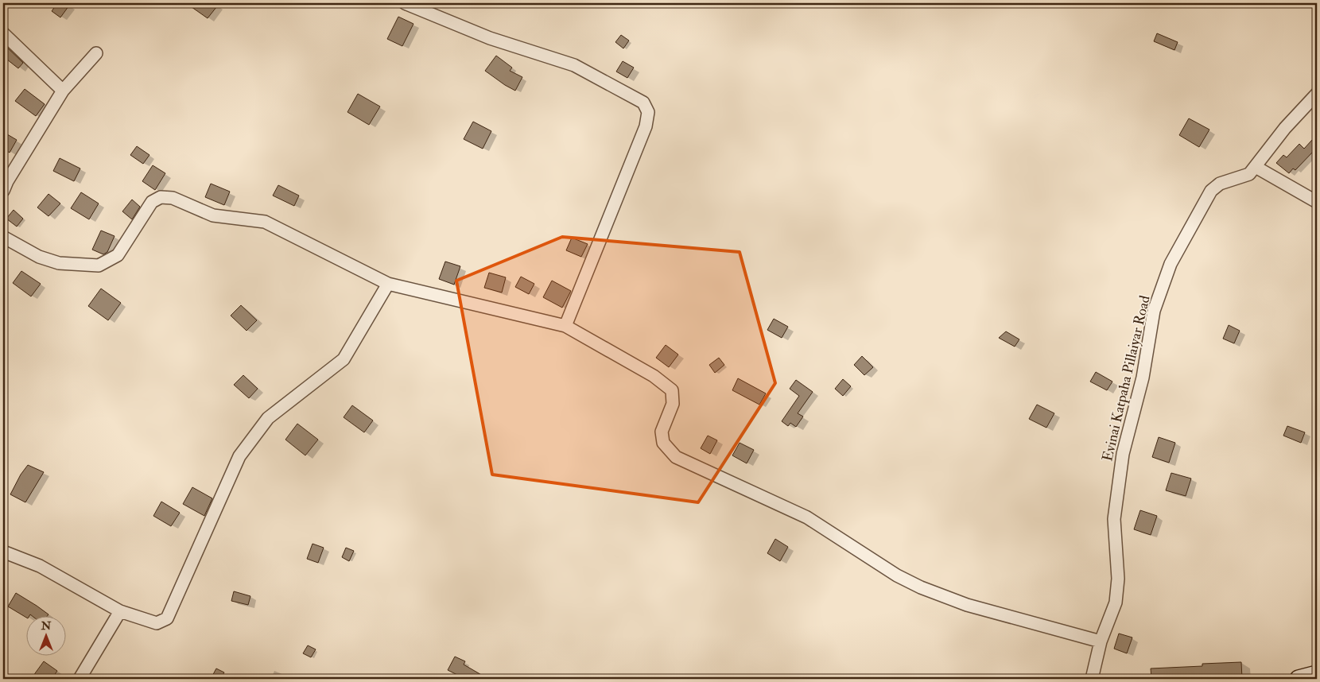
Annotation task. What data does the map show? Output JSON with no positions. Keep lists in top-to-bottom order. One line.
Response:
{"streets":{"street":["Evinai Katpaha Pillaiyar Road"]},"north":"top"}
